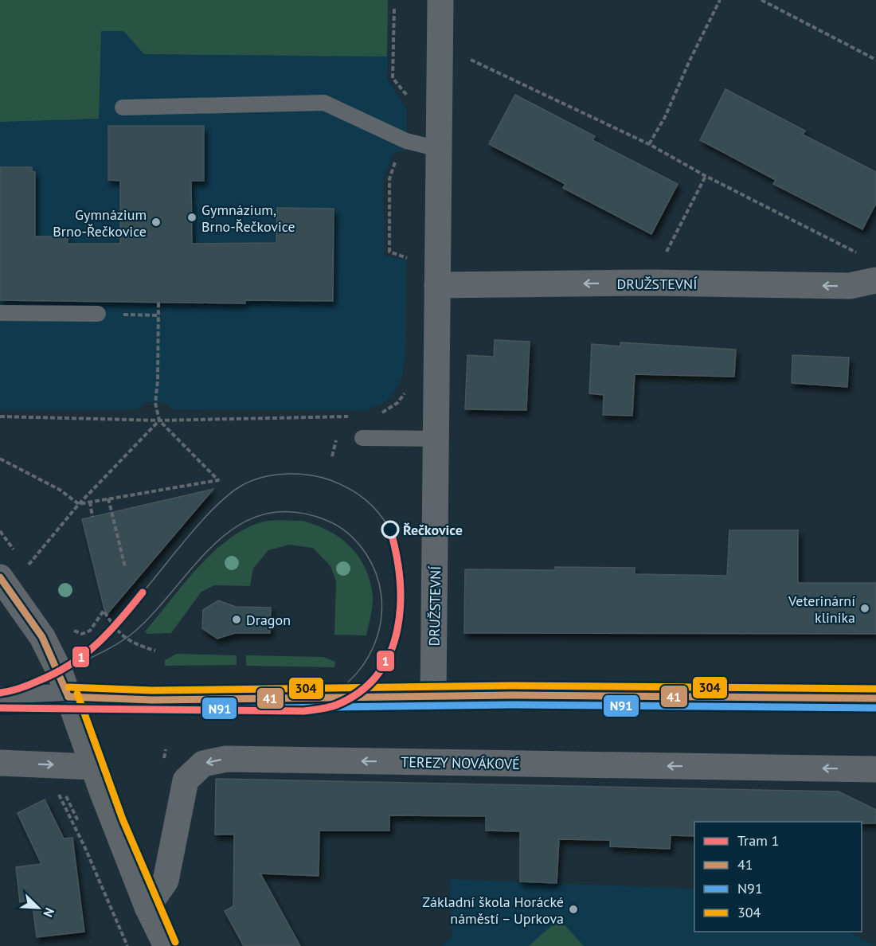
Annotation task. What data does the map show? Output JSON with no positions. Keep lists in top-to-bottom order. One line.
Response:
{"streets":{"street":["DRUŽSTEVNÍ","TEREZY NOVÁKOVÉ"]},"one_way":["DRUŽSTEVNÍ"],"places":["Gymnázium, Brno-Řečkovice","Gymnázium Brno-Řečkovice","Řečkovice","Veterinární klinika","Dragon","Základní škola Horácké náměstí – Uprkova"],"lines":["tram line 1","transit line 41","transit line 304","transit line N91"],"legend":["Tram 1","41","N91","304"],"north":"bottom right"}
